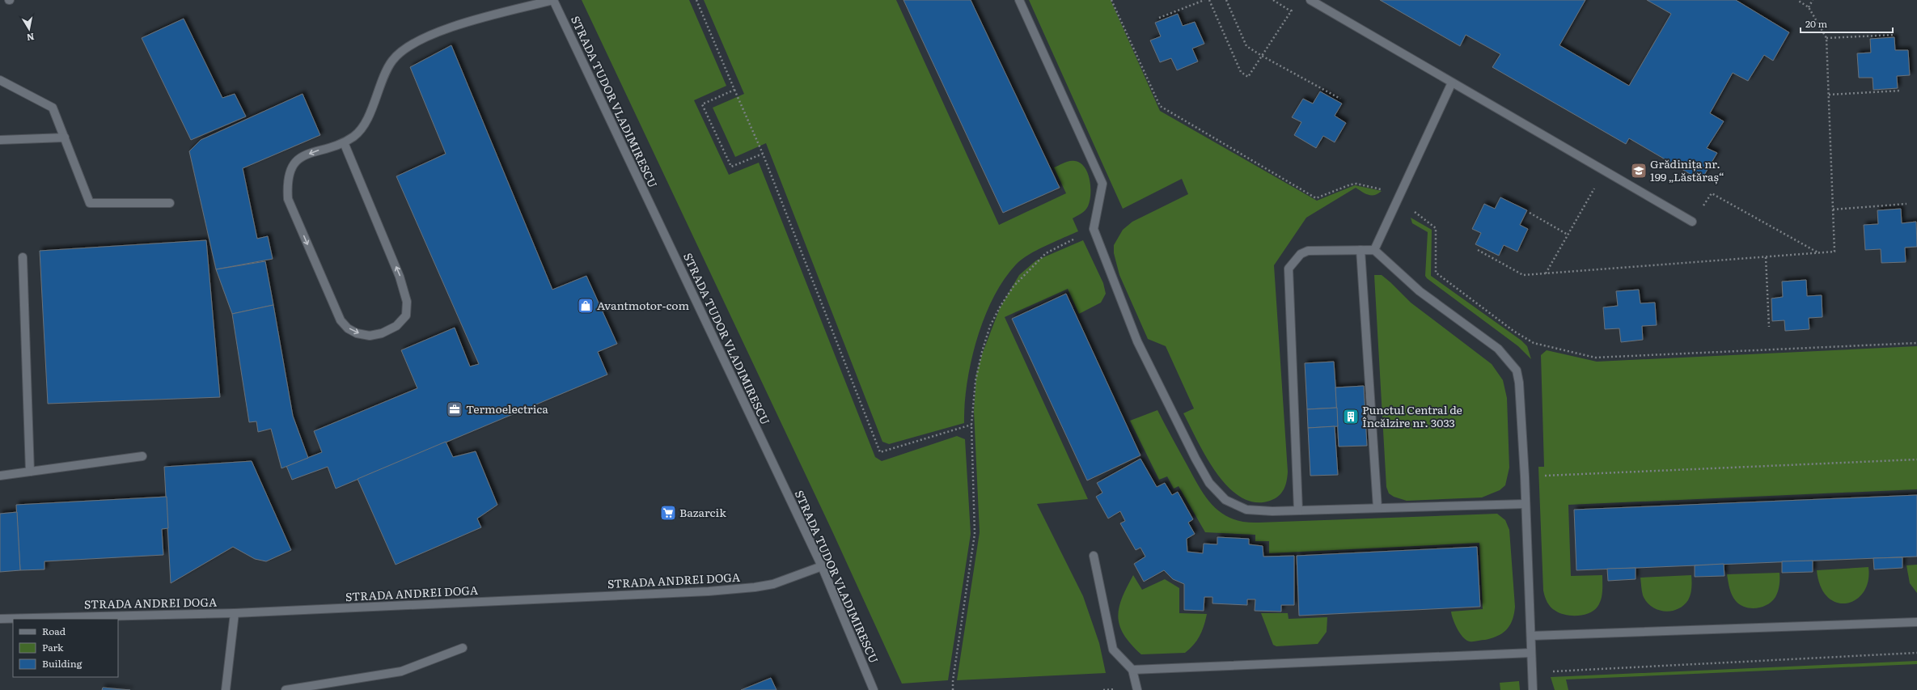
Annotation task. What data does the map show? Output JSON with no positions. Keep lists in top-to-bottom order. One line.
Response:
{"streets":{"street":["STRADA TUDOR VLADIMIRESCU","STRADA ANDREI DOGA"]},"crossings":[["STRADA TUDOR VLADIMIRESCU","STRADA ANDREI DOGA"]],"places":{"school or university":["Grădinița nr. 199 „Lăstăraș“"],"shop":["Avantmotor-com"],"office":["Termoelectrica"],"building":["Punctul Central de Încălzire nr. 3033"],"supermarket":["Bazarcik"]},"legend":["Road","Park","Building"],"scale_bar":"20 m","north":"bottom"}
